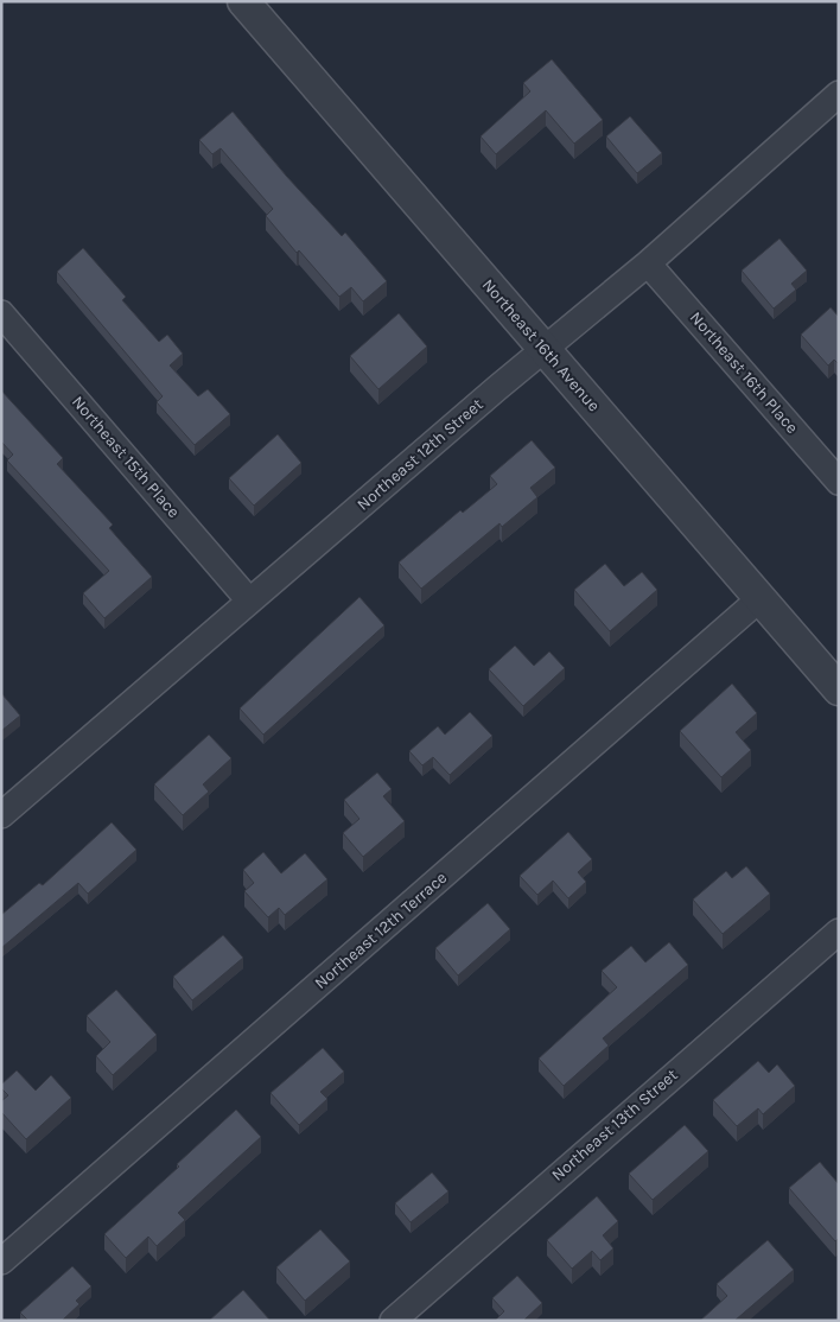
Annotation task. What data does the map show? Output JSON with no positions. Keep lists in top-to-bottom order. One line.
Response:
{"streets":{"street":["Northeast 16th Avenue","Northeast 16th Place","Northeast 12th Street","Northeast 15th Place","Northeast 12th Terrace","Northeast 13th Street"]},"crossings":[["Northeast 16th Avenue","Northeast 12th Street"],["Northeast 16th Avenue","Northeast 12th Terrace"],["Northeast 16th Place","Northeast 12th Street"],["Northeast 12th Street","Northeast 15th Place"]]}
